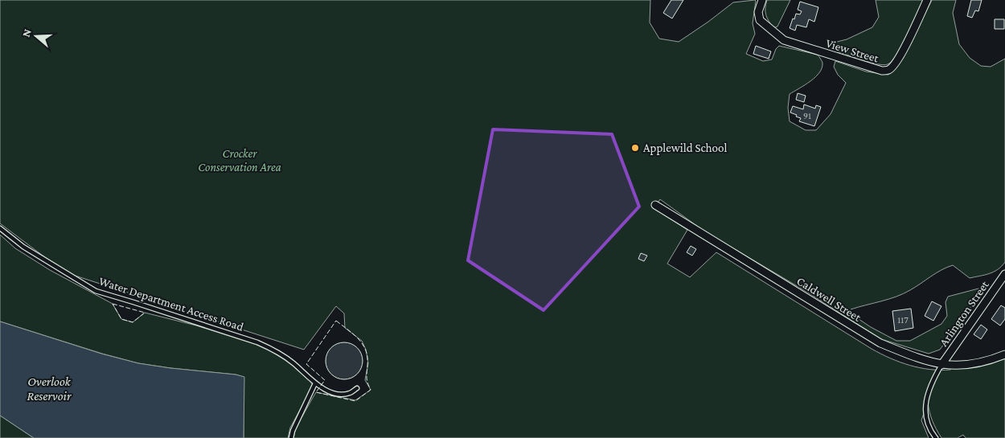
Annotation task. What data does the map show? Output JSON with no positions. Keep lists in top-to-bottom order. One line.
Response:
{"streets":{"street":["View Street","Caldwell Street","Arlington Street"],"lane":["Water Department Access Road"]},"crossings":[["Caldwell Street","Arlington Street"]],"water":["Overlook Reservoir"],"parks":["Crocker Conservation Area"],"places":["Applewild School"],"house_numbers":["91","117"],"north":"left"}
